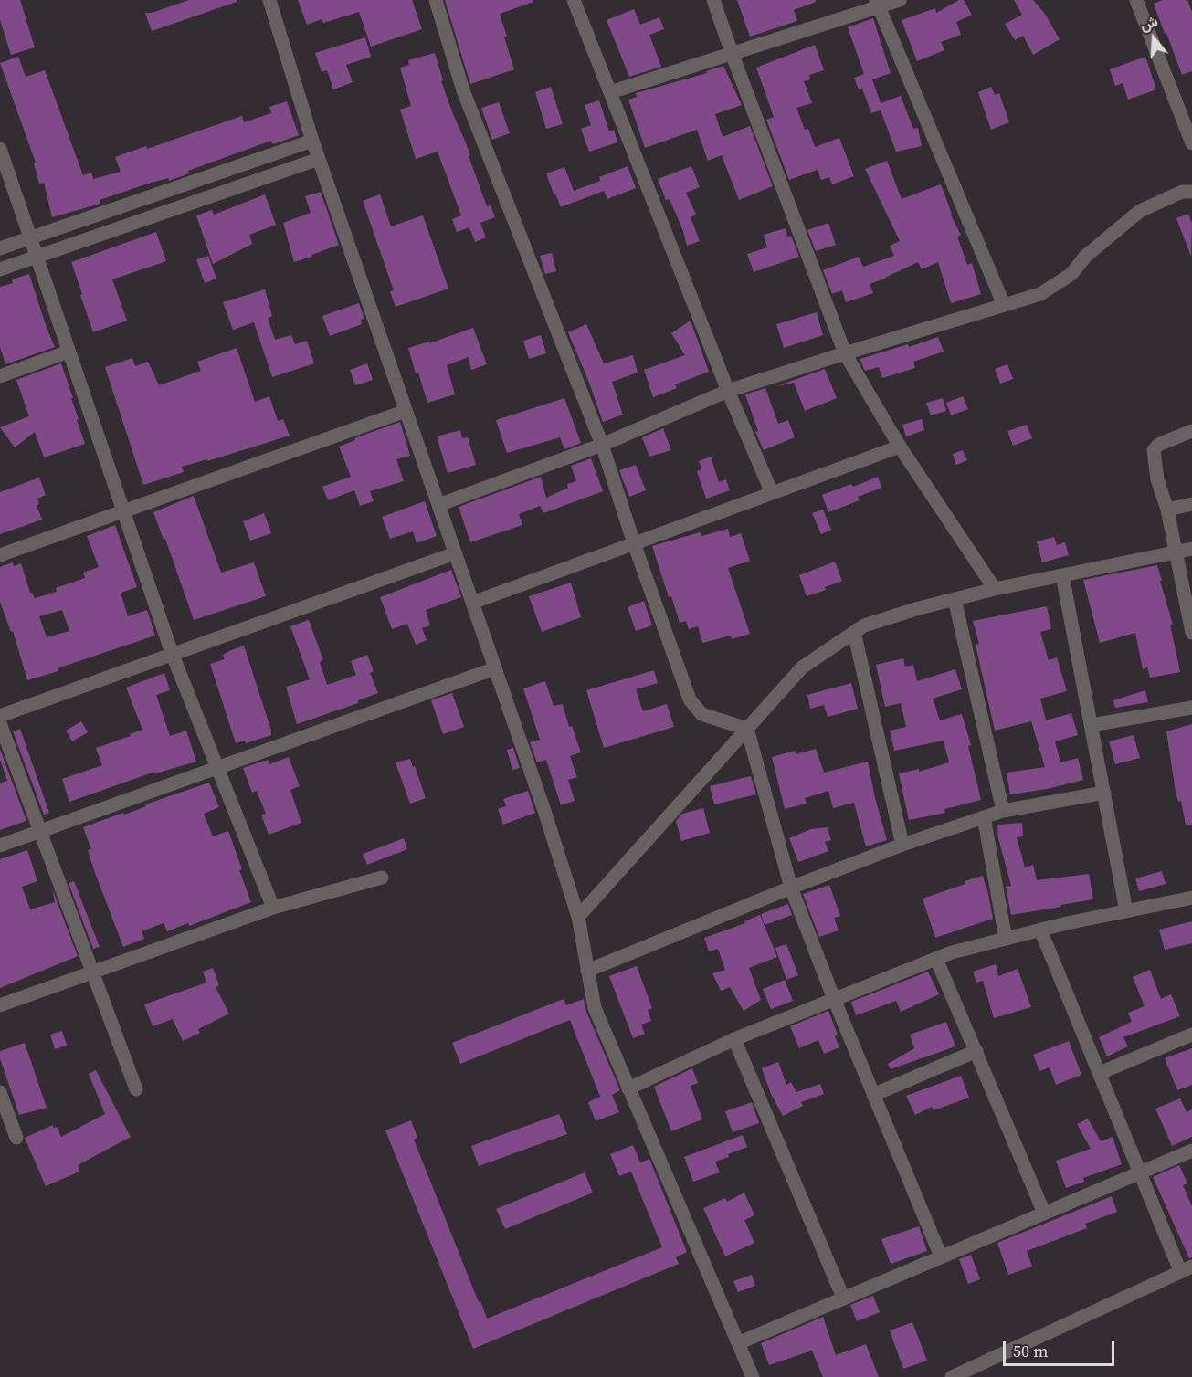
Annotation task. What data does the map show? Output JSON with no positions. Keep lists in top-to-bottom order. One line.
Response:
{"scale_bar":"50 m","north":"top"}
